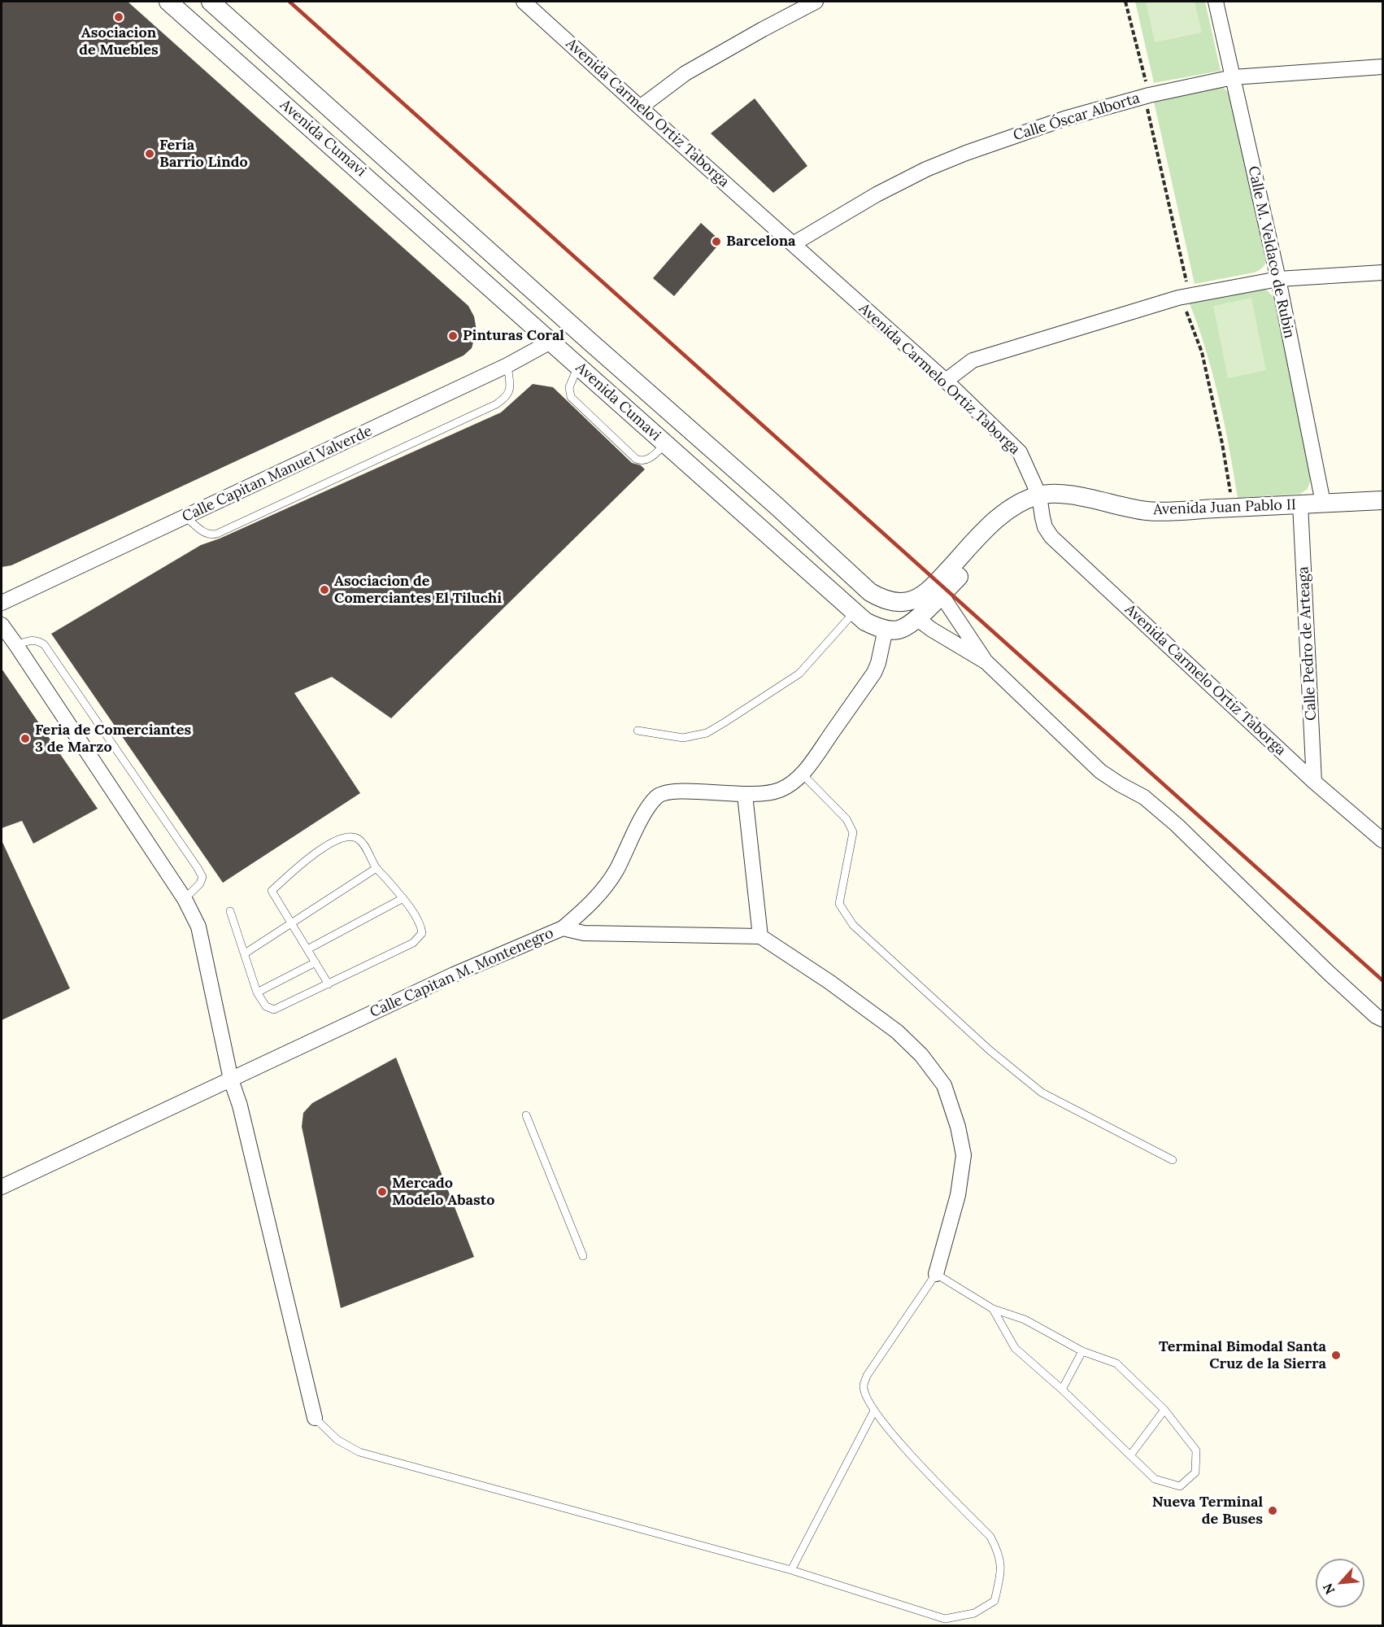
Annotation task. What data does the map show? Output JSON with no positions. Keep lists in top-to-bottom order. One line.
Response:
{"streets":{"street":["Avenida Carmelo Ortiz Taborga","Calle Óscar Alborta","Avenida Cumavi","Calle M. Veldaco de Rubin","Calle Capitan Manuel Valverde","Avenida Juan Pablo II","Calle Pedro de Arteaga","Calle Capitan M. Montenegro"]},"crossings":[["Avenida Carmelo Ortiz Taborga","Calle Óscar Alborta"],["Avenida Carmelo Ortiz Taborga","Avenida Cumavi"],["Avenida Carmelo Ortiz Taborga","Avenida Juan Pablo II"],["Avenida Carmelo Ortiz Taborga","Calle Pedro de Arteaga"],["Calle Óscar Alborta","Calle M. Veldaco de Rubin"],["Avenida Cumavi","Calle Capitan Manuel Valverde"],["Avenida Cumavi","Avenida Juan Pablo II"],["Calle M. Veldaco de Rubin","Avenida Juan Pablo II"],["Avenida Juan Pablo II","Calle Pedro de Arteaga"]],"places":["Asociacion de Muebles","Feria Barrio Lindo","Barcelona","Pinturas Coral","Asociacion de Comerciantes El Tiluchi","Feria de Comerciantes 3 de Marzo","Mercado Modelo Abasto","Terminal Bimodal Santa Cruz de la Sierra","Nueva Terminal de Buses"],"north":"bottom left"}
